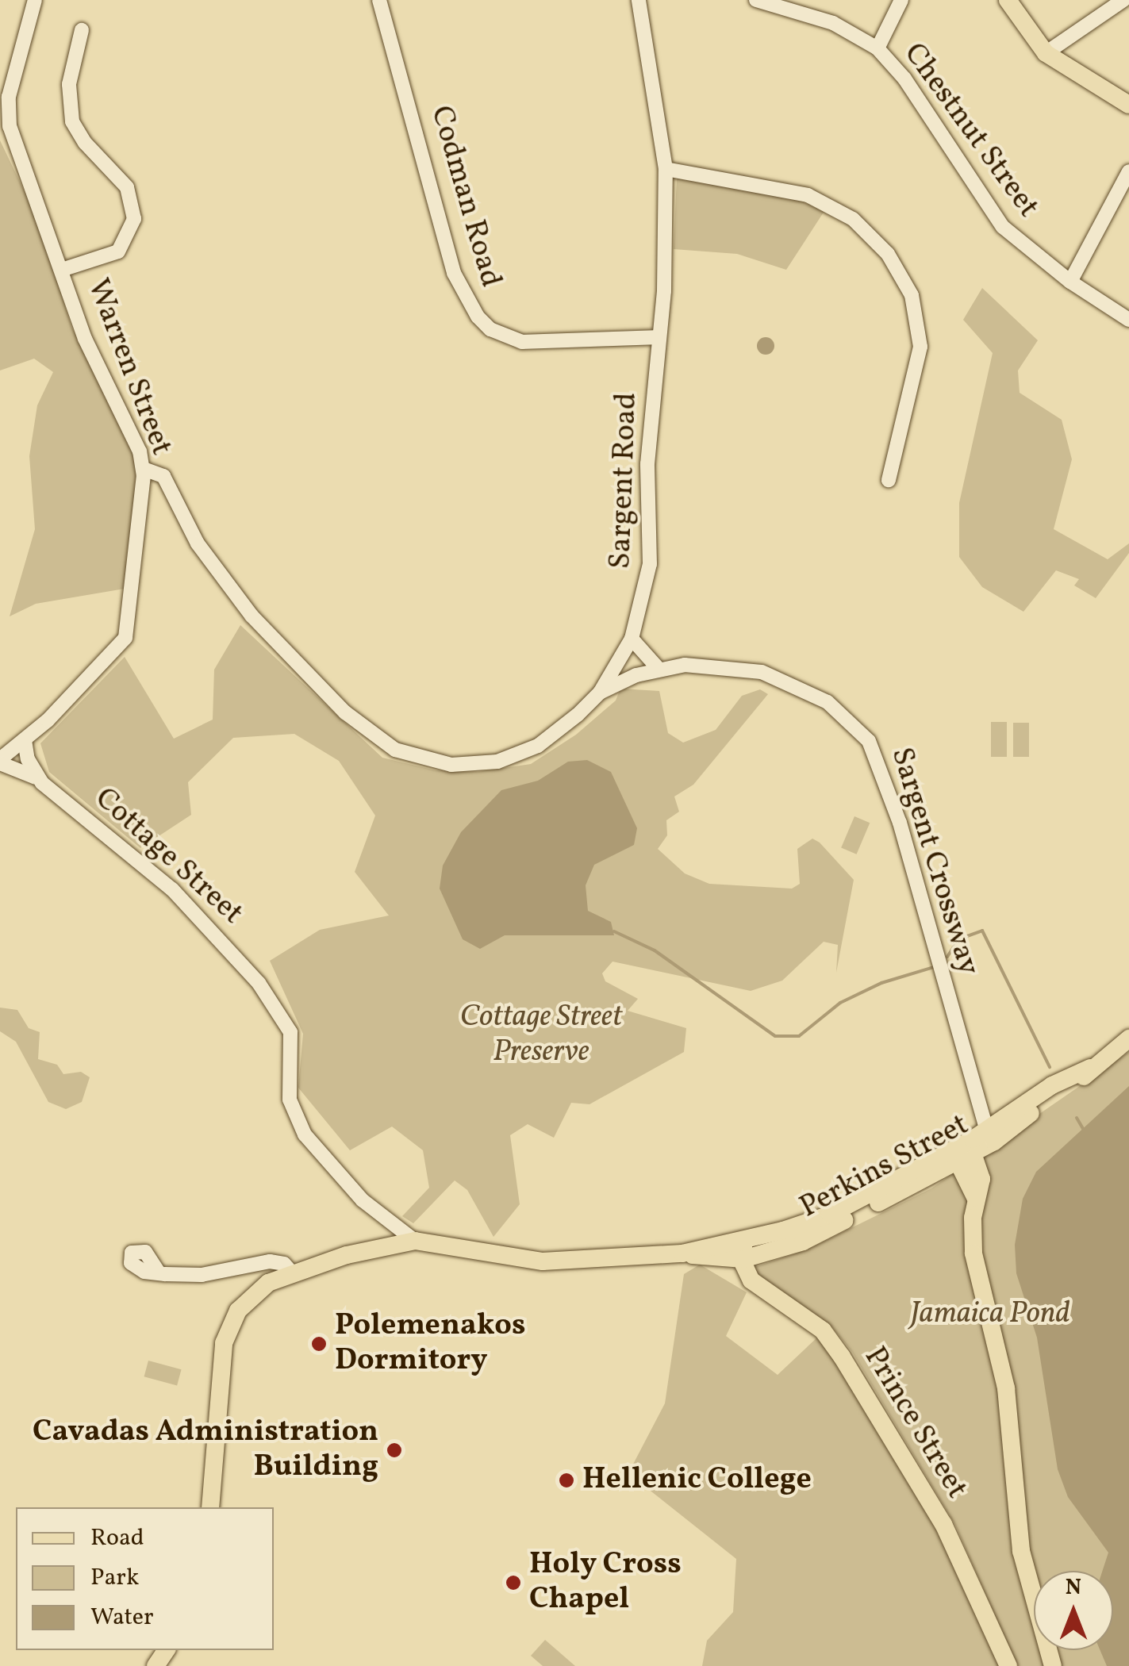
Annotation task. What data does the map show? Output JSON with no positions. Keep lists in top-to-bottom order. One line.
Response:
{"streets":{"main road":["Cottage Street","Perkins Street","Prince Street"],"street":["Chestnut Street","Codman Road","Warren Street","Sargent Road","Sargent Crossway"]},"crossings":[["Codman Road","Sargent Road"],["Warren Street","Sargent Road"],["Warren Street","Cottage Street"],["Sargent Road","Sargent Crossway"],["Cottage Street","Perkins Street"],["Sargent Crossway","Perkins Street"],["Perkins Street","Prince Street"]],"parks":["Cottage Street Preserve","Jamaica Pond"],"places":["Polemenakos Dormitory","Cavadas Administration Building","Hellenic College","Holy Cross Chapel"],"legend":["Road","Park","Water"],"north":"top"}
